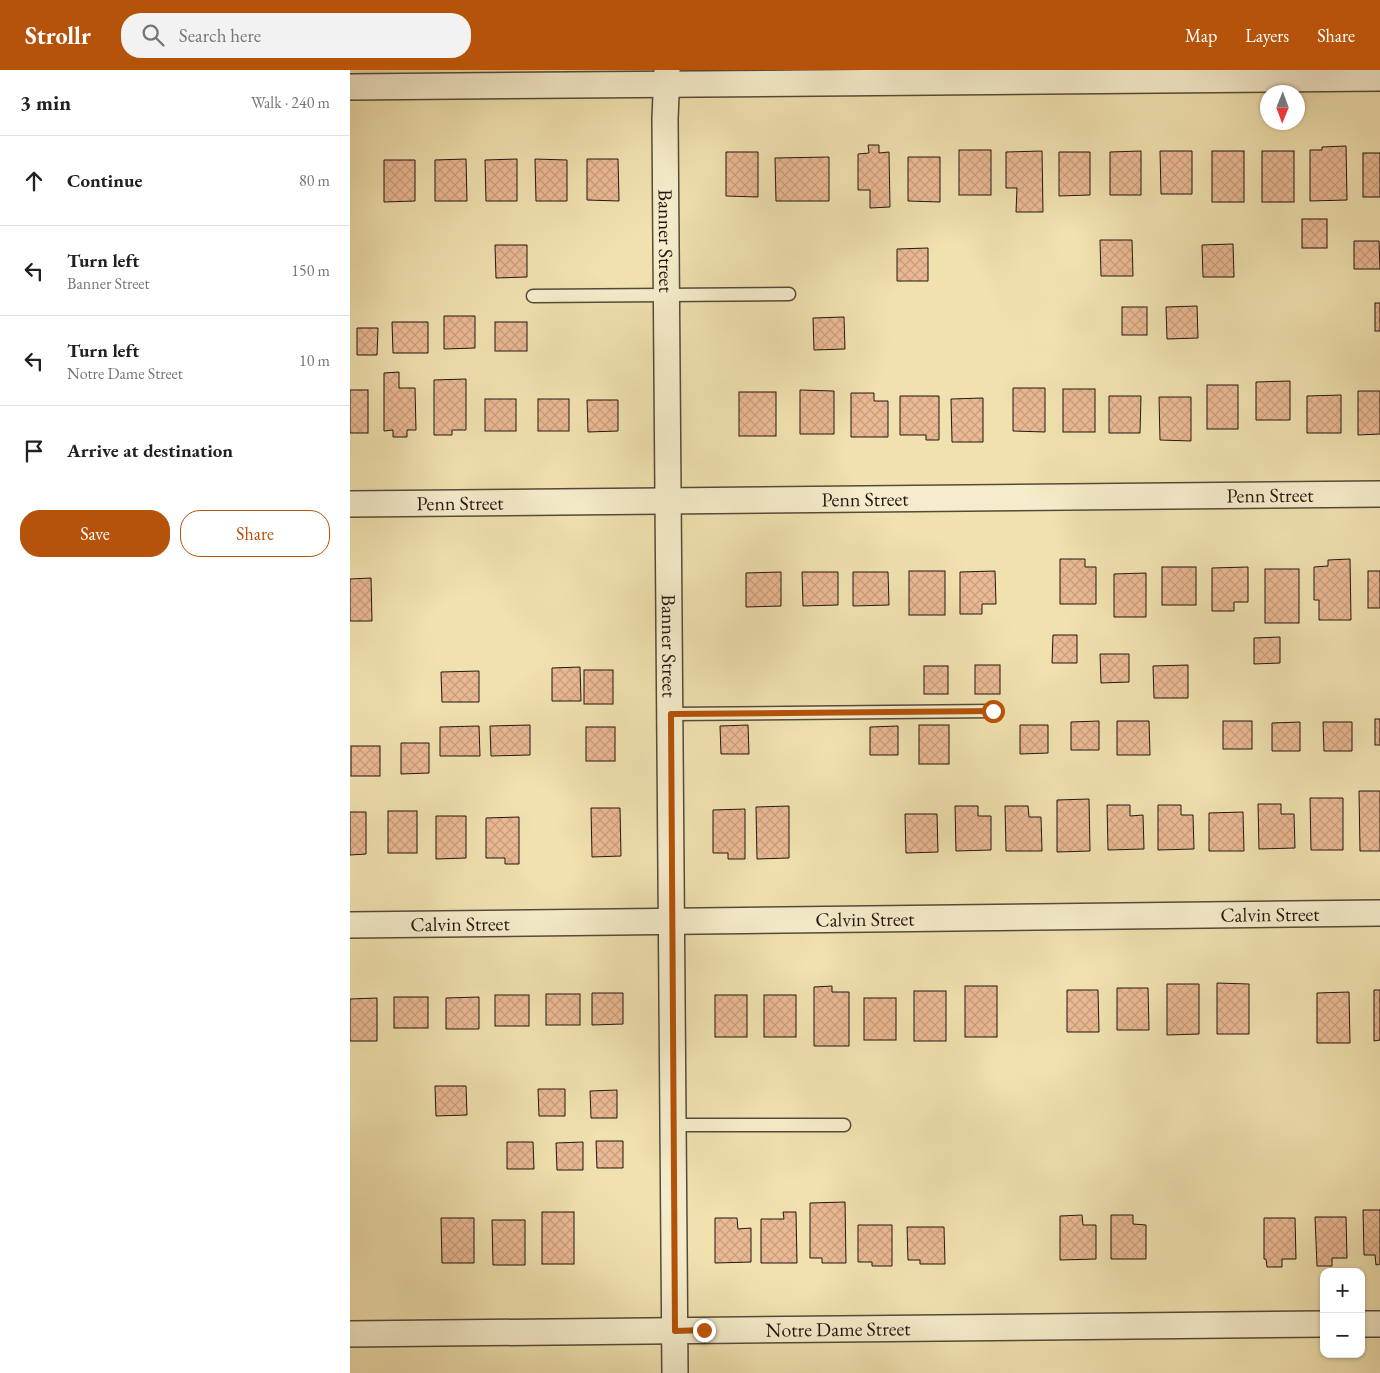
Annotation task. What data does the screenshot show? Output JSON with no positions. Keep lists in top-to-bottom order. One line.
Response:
{"streets":{"street":["Banner Street","Penn Street","Calvin Street","Notre Dame Street"]},"crossings":[["Banner Street","Penn Street"],["Banner Street","Calvin Street"],["Banner Street","Notre Dame Street"]],"north":"bottom","page":{"header":"Strollr","search":"Search here","nav":["Map","Layers","Share"],"heading":["3 min","Walk · 240 m"],"list":[["Continue","80 m"],["Turn left","Banner Street","150 m"],["Turn left","Notre Dame Street","10 m"],"Arrive at destination"],"buttons":["Save","Share"],"map_buttons":["+","−"]}}
